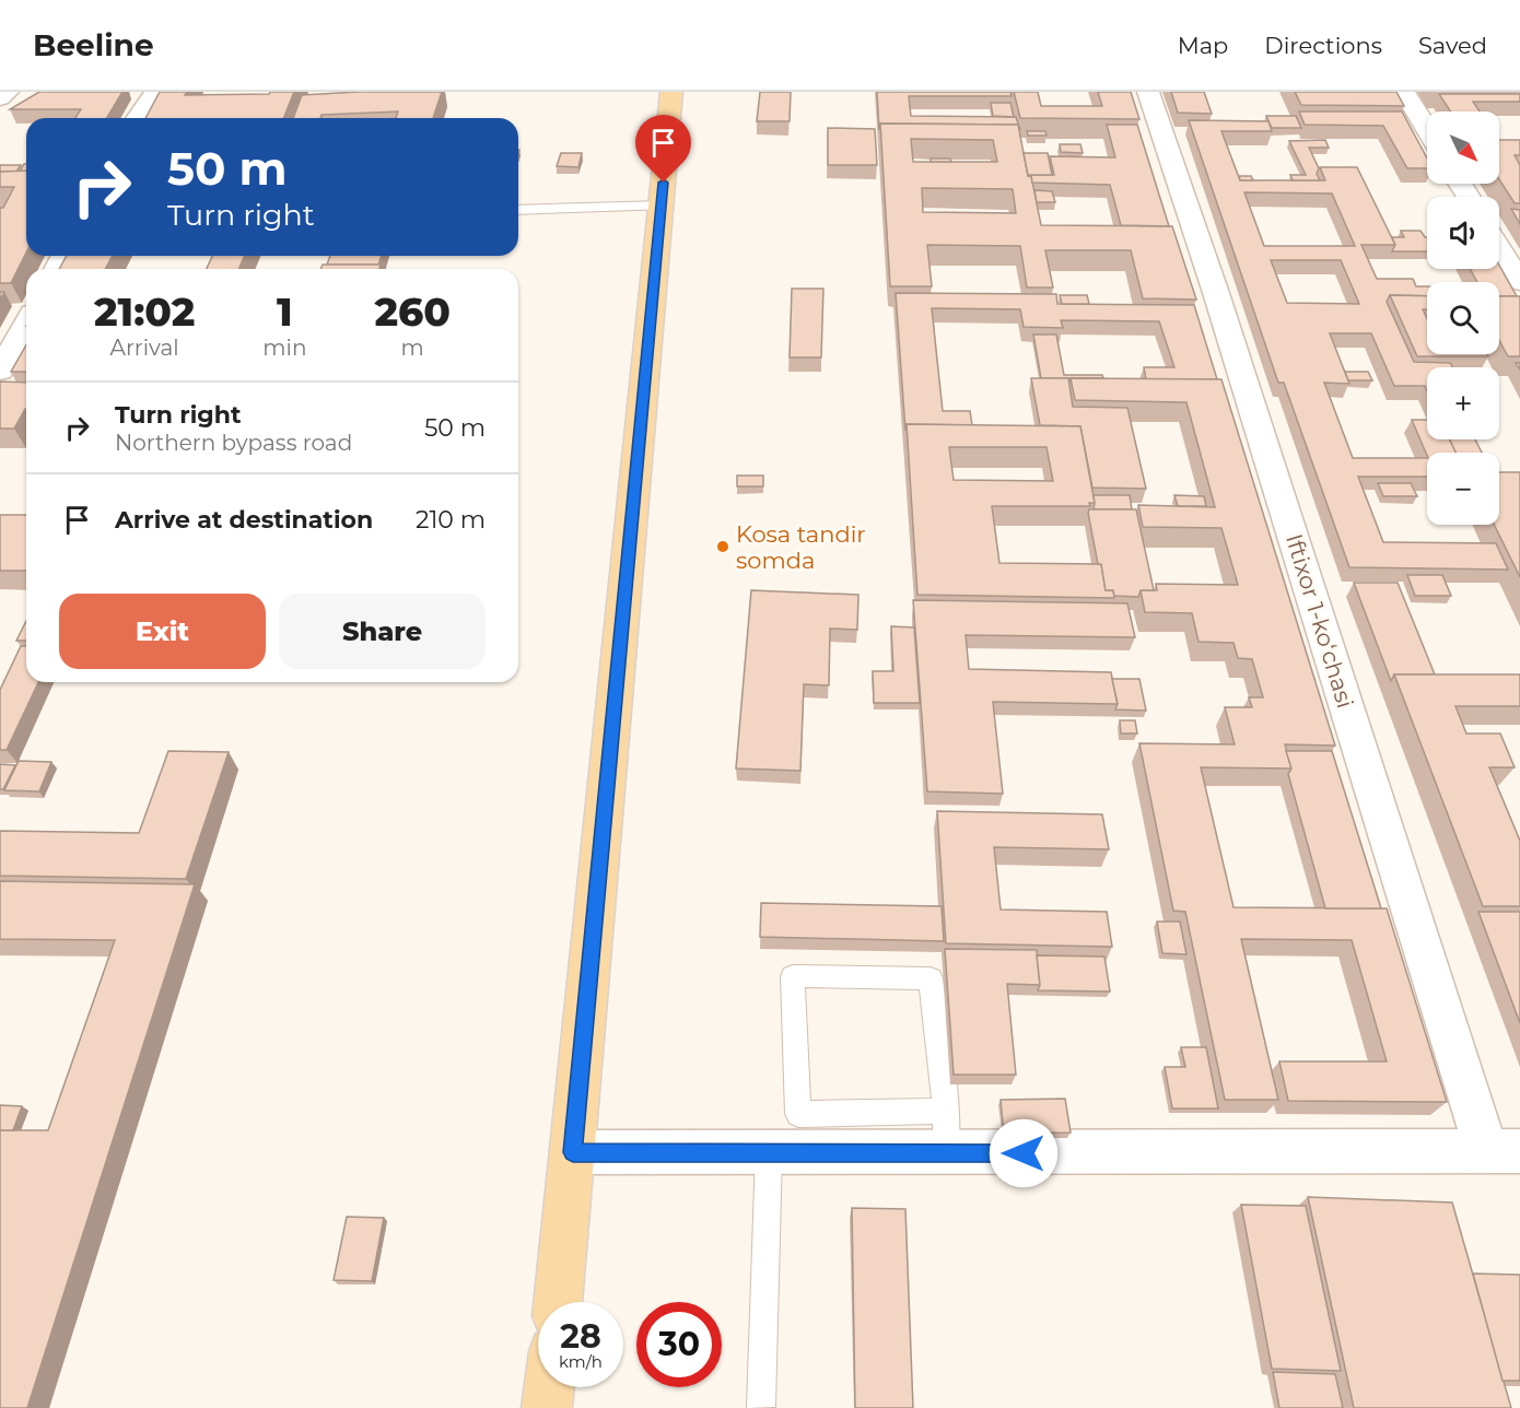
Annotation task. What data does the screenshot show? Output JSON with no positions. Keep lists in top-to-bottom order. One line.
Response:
{"streets":{"street":["Iftixor 1-koʻchasi"]},"places":["Kosa tandir somda"],"north":"bottom right","page":{"header":"Beeline","nav":["Map","Directions","Saved"],"map_buttons":["+","−"],"turn":["50 m","Turn right"],"eta":["21:02","Arrival","1","min","260","m"],"list":[{"name":"Turn right","note":"Northern bypass road","value":"50 m"},{"name":"Arrive at destination","value":"210 m"}],"buttons":["Exit","Share"],"speed":"28 km/h","limit":"30"}}
